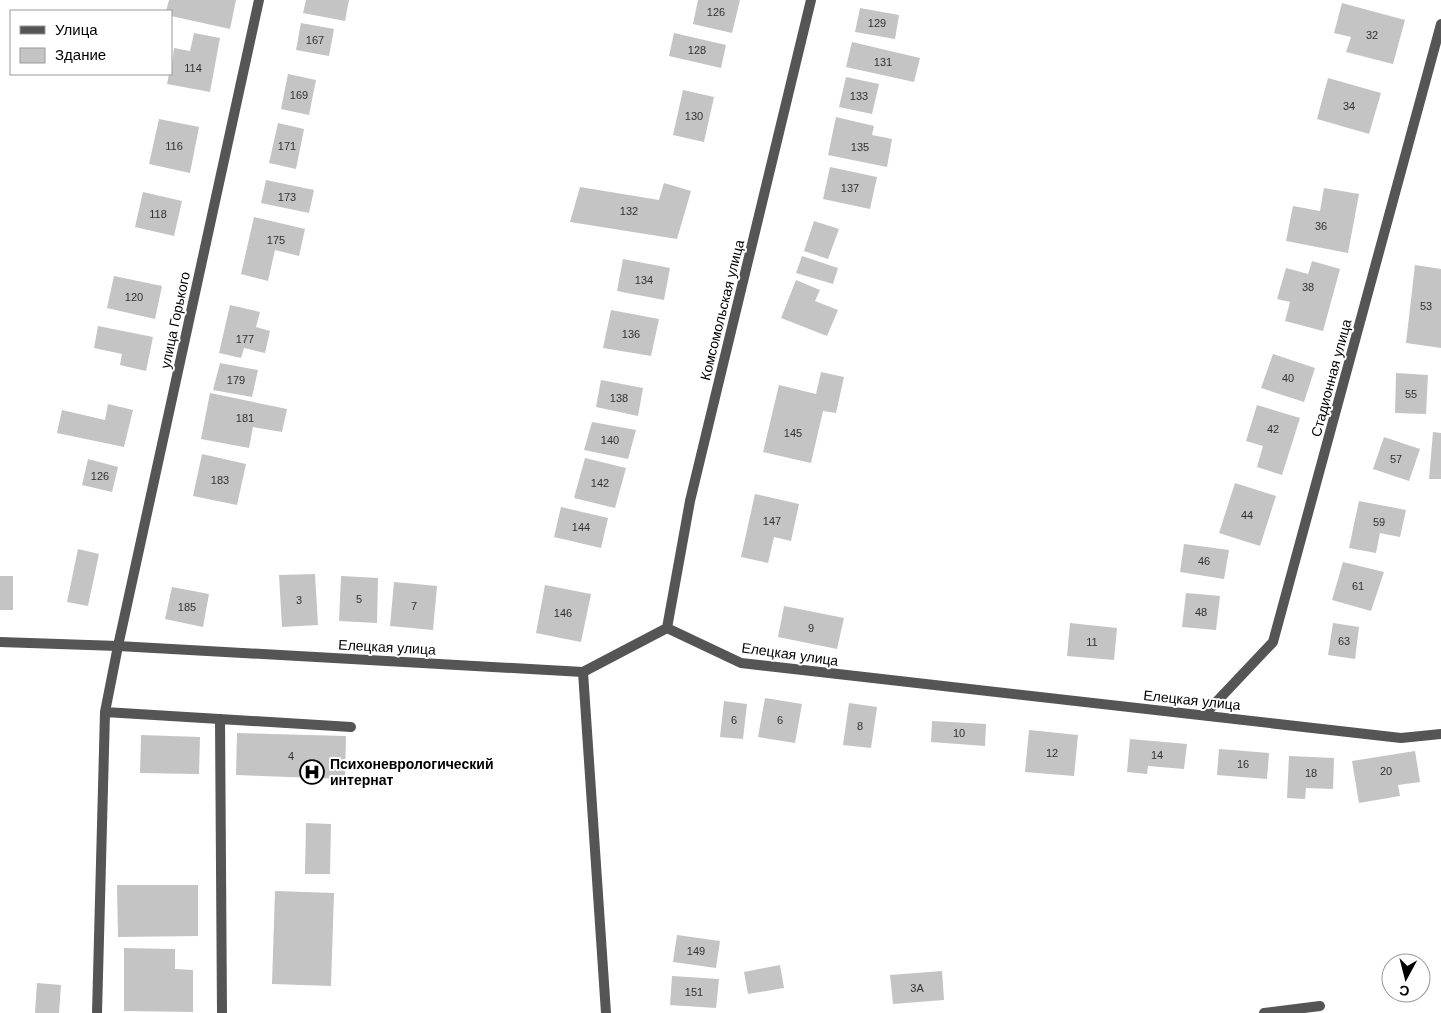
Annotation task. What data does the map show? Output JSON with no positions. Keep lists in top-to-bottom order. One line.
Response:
{"streets":{"street":["Комсомольская улица","улица Горького","Стадионная улица","Елецкая улица"]},"crossings":[["Комсомольская улица","Елецкая улица"],["улица Горького","Елецкая улица"],["Стадионная улица","Елецкая улица"]],"places":{"hospital":["Психоневрологический интернат"]},"house_numbers":["126","129","32","167","128","131","114","169","133","34","130","116","171","135","137","173","132","118","36","175","134","38","120","53","136","177","40","179","55","138","181","42","145","140","57","126","183","142","44","147","59","144","46","61","5","3","7","185","48","146","9","63","11","6","6","8","10","12","14","4","16","20","18","149","3А","151"],"legend":["Улица","Здание"],"north":"bottom"}
